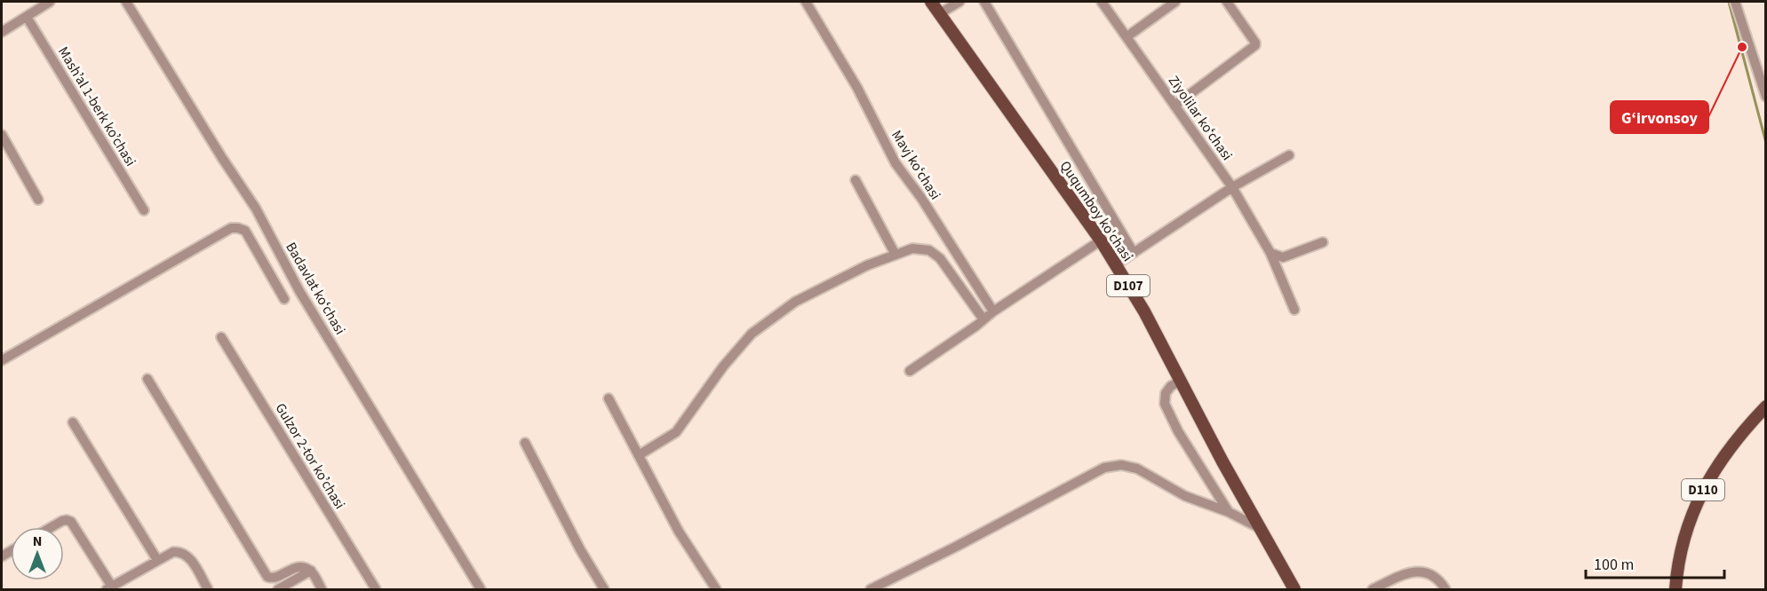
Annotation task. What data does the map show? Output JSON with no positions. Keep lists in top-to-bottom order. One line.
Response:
{"streets":{"main road":["Ququmboy ko'chasi","D107","D110"],"street":["Mashʼal 1-berk koʼchasi","Ziyolilar koʻchasi","Mavj koʻchasi","Badavlat koʻchasi","Gulzor 2-tor koʼchasi"]},"places":["G‘irvonsoy"],"scale_bar":"100 m","north":"top"}
